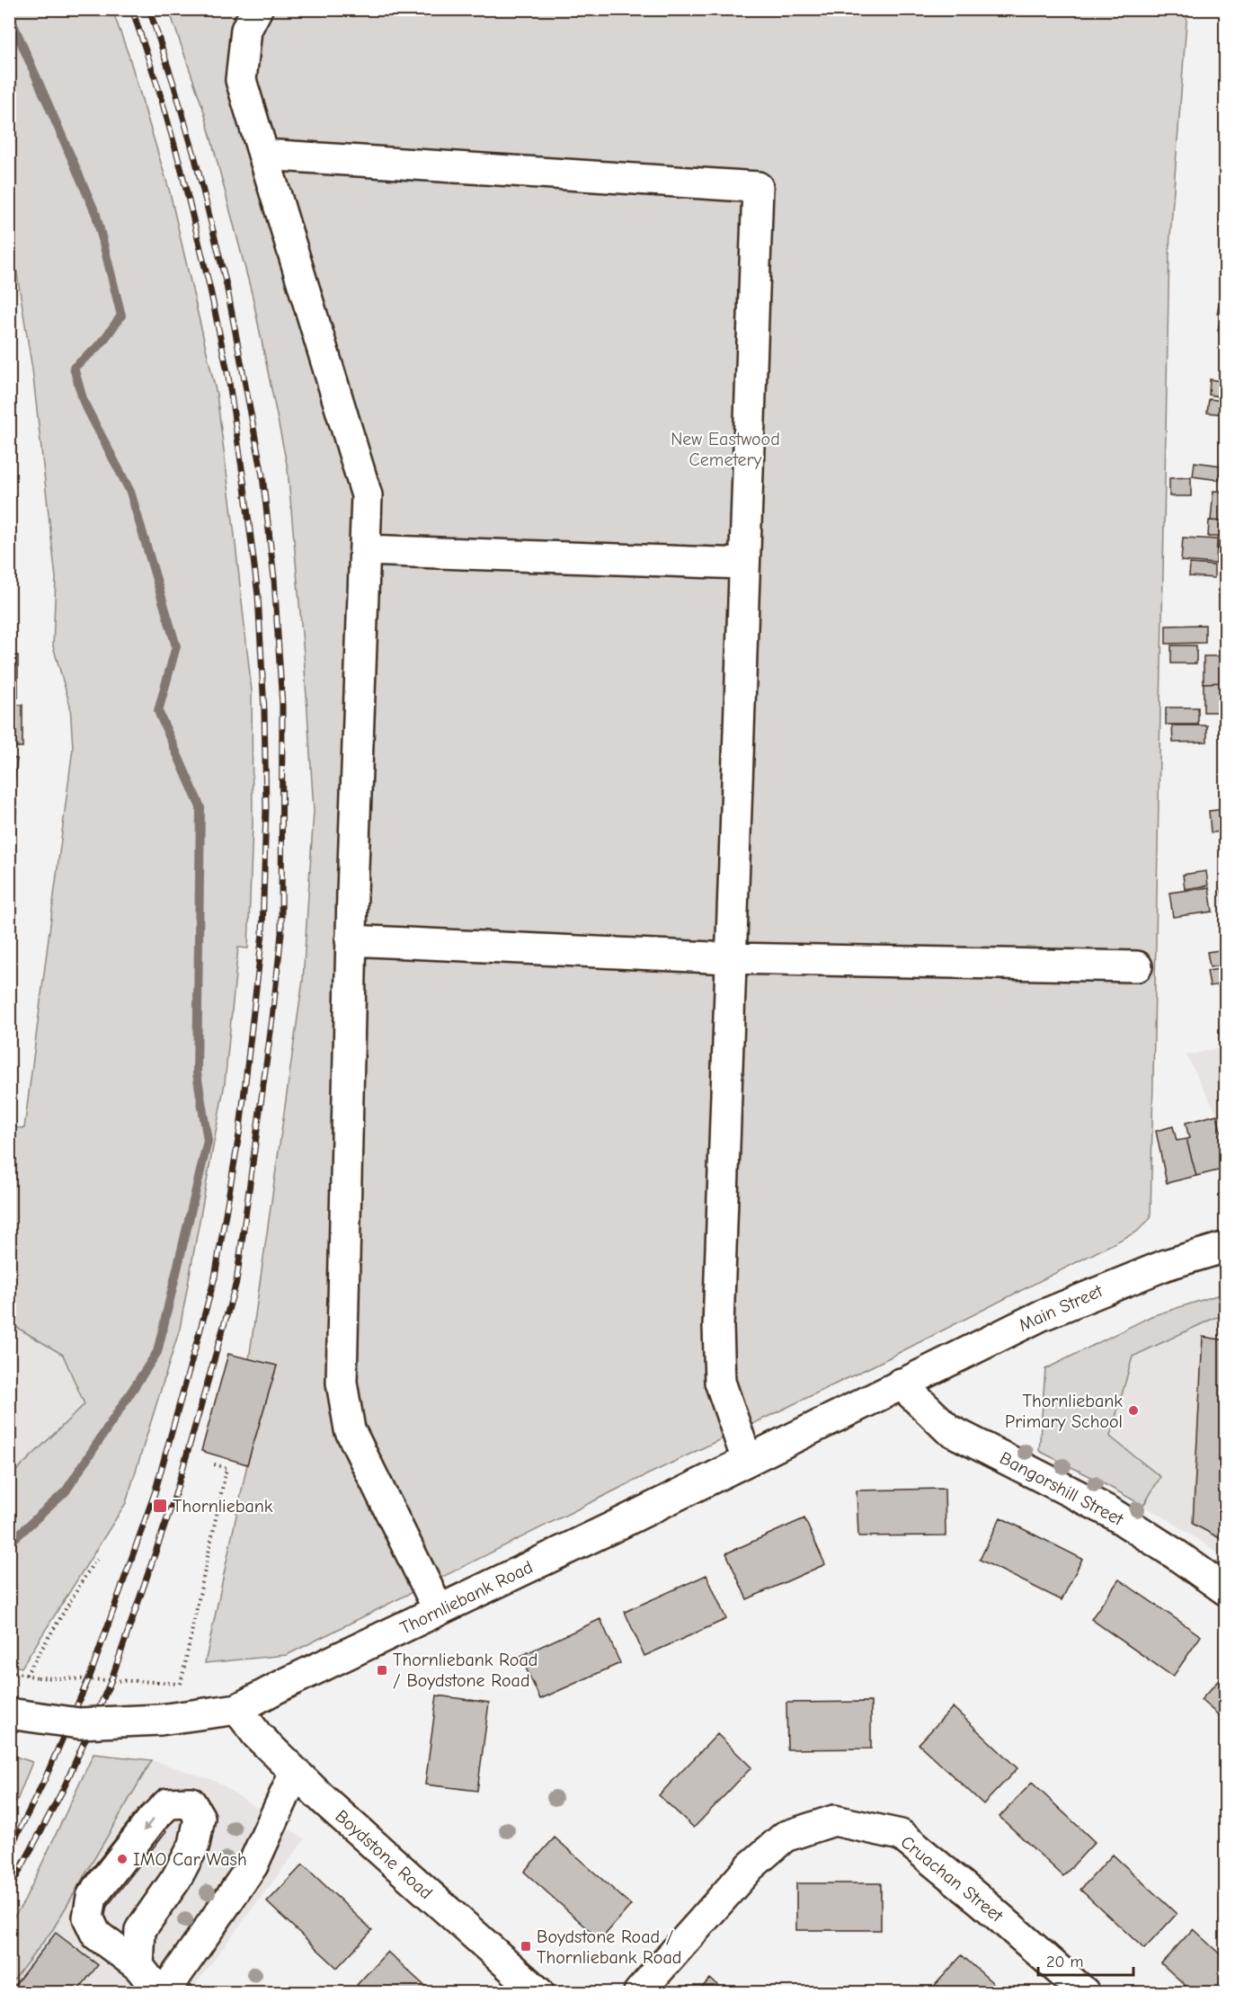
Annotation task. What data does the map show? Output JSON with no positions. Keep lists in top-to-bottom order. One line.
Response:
{"streets":{"street":["Main Street","Bangorshill Street","Thornliebank Road","Boydstone Road","Cruachan Street"]},"crossings":[["Main Street","Bangorshill Street"],["Main Street","Thornliebank Road"],["Bangorshill Street","Thornliebank Road"],["Thornliebank Road","Boydstone Road"]],"parks":["New Eastwood Cemetery"],"places":{"other":["Thornliebank Primary School","IMO Car Wash"],"transit":["Thornliebank","Thornliebank Road / Boydstone Road","Boydstone Road / Thornliebank Road"]},"scale_bar":"20 m"}
